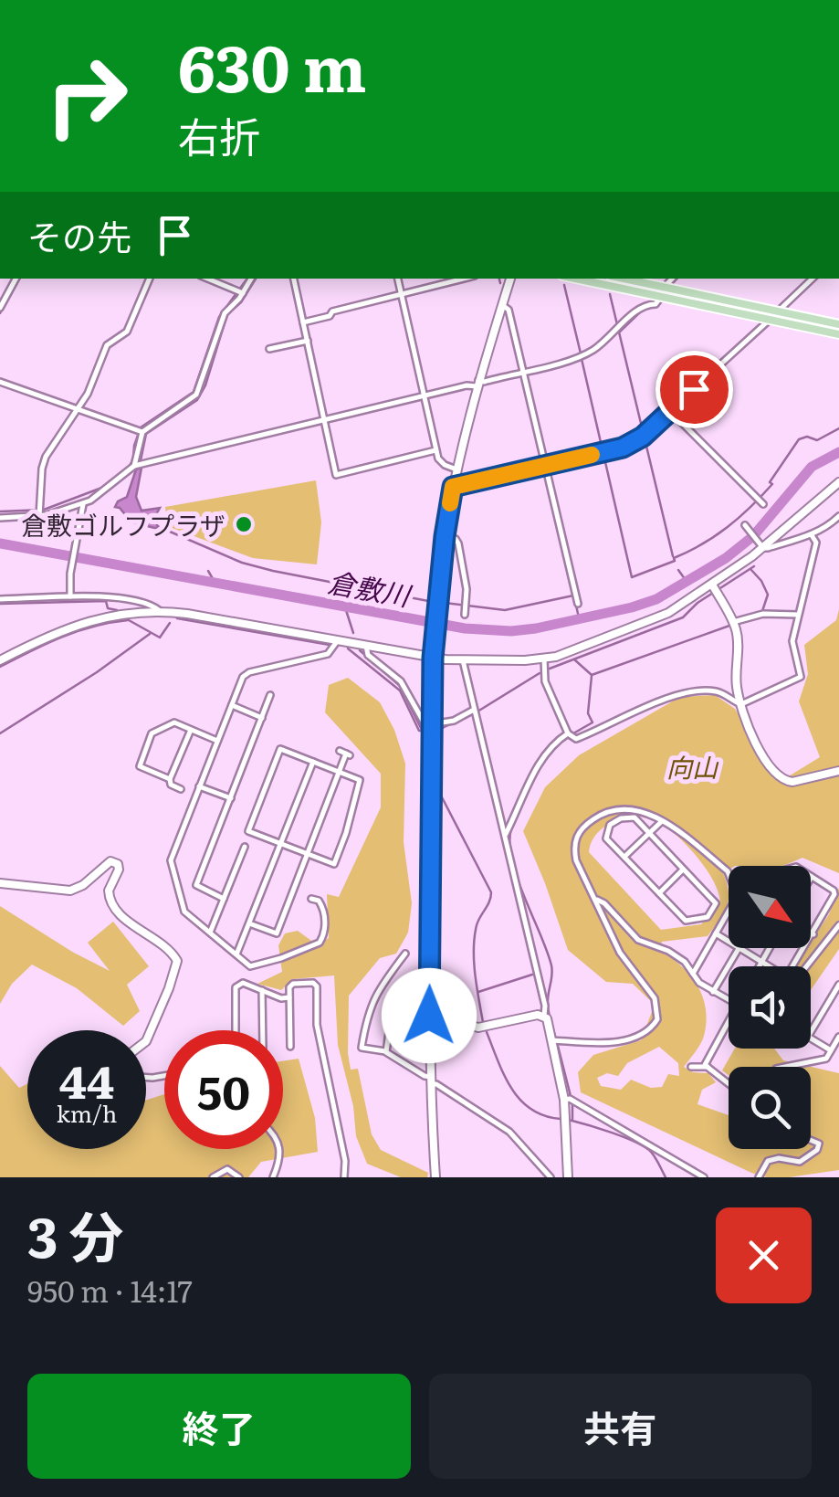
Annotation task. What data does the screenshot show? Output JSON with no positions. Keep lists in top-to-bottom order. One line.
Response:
{"water":["倉敷川"],"parks":["向山"],"places":["倉敷ゴルフプラザ"],"north":"bottom right","page":{"turn":["630 m","右折"],"then":"その先","speed":"44 km/h","limit":"50","heading":["3 分","950 m · 14:17"],"buttons":["終了","共有"]}}
